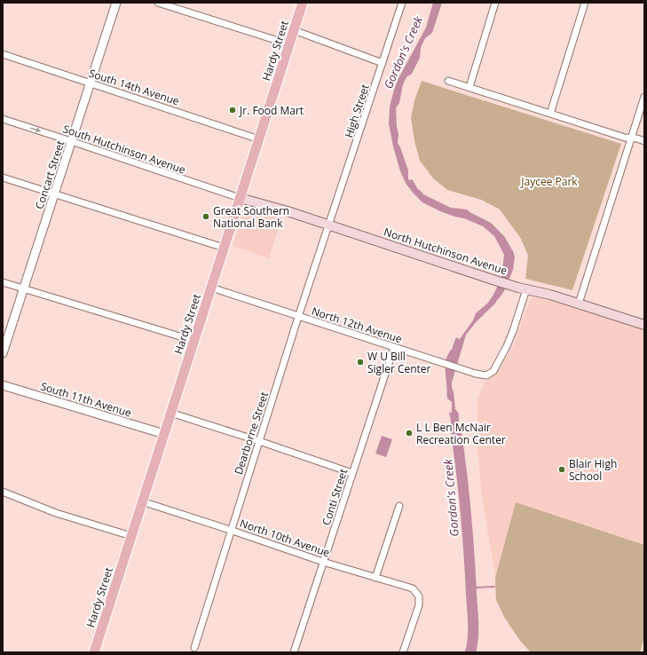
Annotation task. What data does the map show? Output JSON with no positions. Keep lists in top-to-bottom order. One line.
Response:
{"streets":{"main road":["Hardy Street","North Hutchinson Avenue"],"street":["South 14th Avenue","High Street","South Hutchinson Avenue","Concart Street","North 12th Avenue","South 11th Avenue","Dearborne Street","Conti Street","North 10th Avenue"]},"crossings":[["Hardy Street","South 14th Avenue"],["Hardy Street","South Hutchinson Avenue"],["Hardy Street","North Hutchinson Avenue"],["Hardy Street","North 12th Avenue"],["Hardy Street","South 11th Avenue"],["Hardy Street","North 10th Avenue"],["South 14th Avenue","Concart Street"],["High Street","North Hutchinson Avenue"],["High Street","Dearborne Street"],["South Hutchinson Avenue","Concart Street"],["South Hutchinson Avenue","North Hutchinson Avenue"],["North Hutchinson Avenue","North 12th Avenue"],["North Hutchinson Avenue","Dearborne Street"],["North 12th Avenue","Dearborne Street"],["North 12th Avenue","Conti Street"],["Dearborne Street","North 10th Avenue"],["Conti Street","North 10th Avenue"]],"water":["Gordon's Creek"],"parks":["Jaycee Park"],"places":["Jr. Food Mart","Great Southern National Bank","W U Bill Sigler Center","L L Ben McNair Recreation Center","Blair High School"]}
